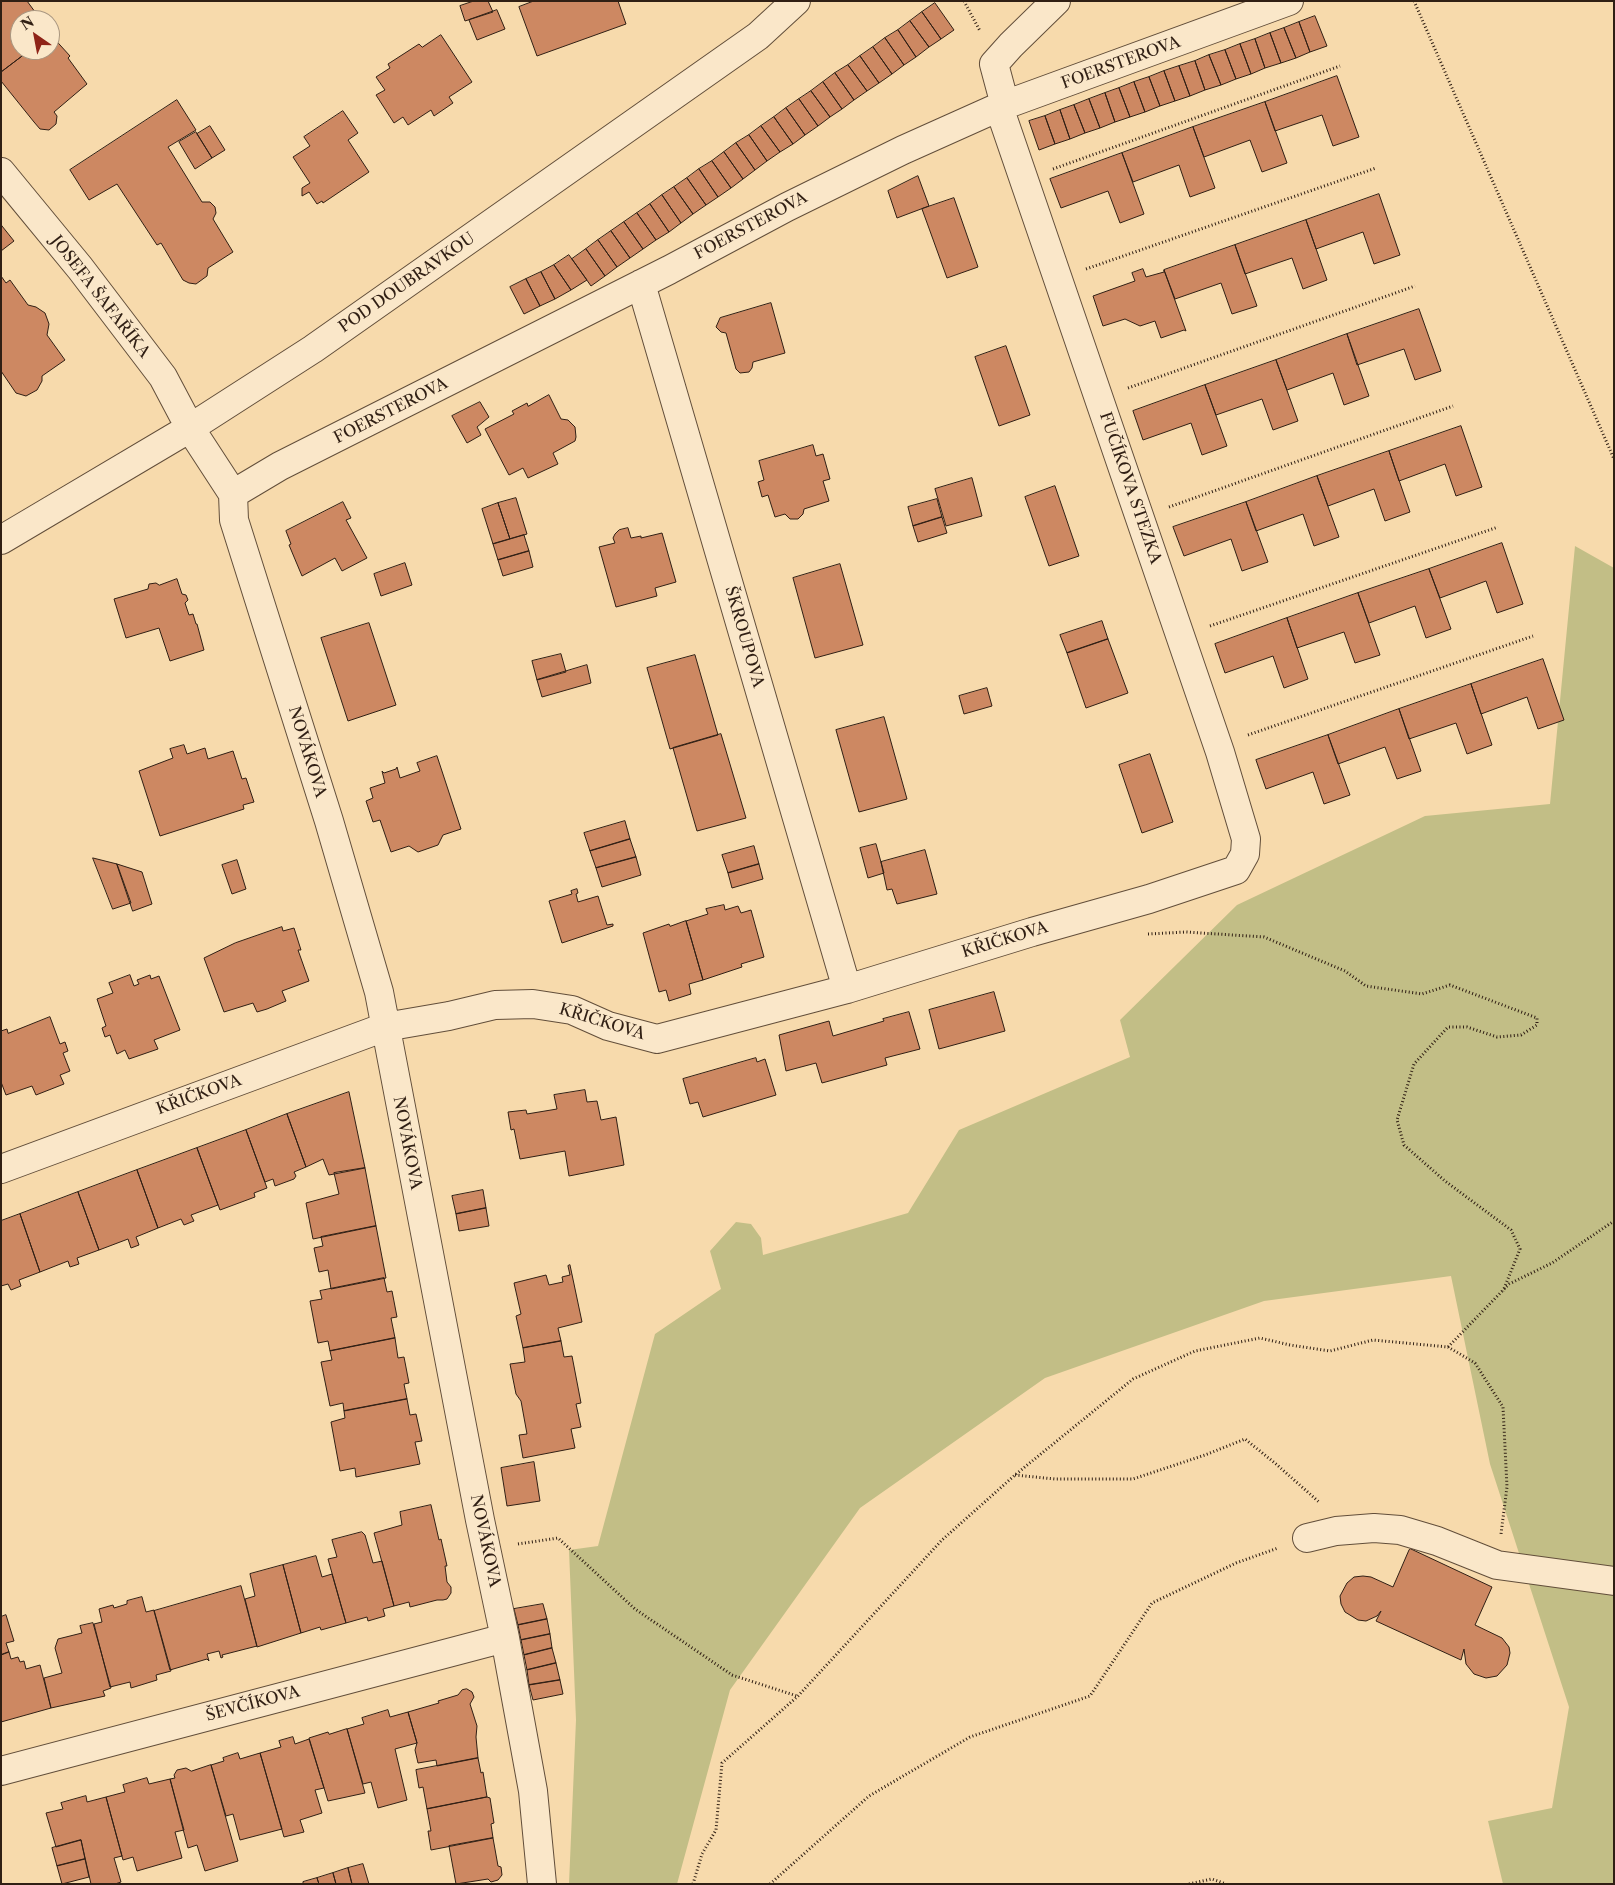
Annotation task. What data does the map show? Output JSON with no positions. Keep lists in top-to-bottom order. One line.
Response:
{"streets":{"street":["FOERSTEROVA","POD DOUBRAVKOU","JOSEFA ŠAFAŘÍKA","FUČÍKOVA STEZKA","ŠKROUPOVA","NOVÁKOVA","KŘIČKOVA","ŠEVČÍKOVA"]},"crossings":[["FOERSTEROVA","FUČÍKOVA STEZKA"],["FOERSTEROVA","ŠKROUPOVA"],["FOERSTEROVA","NOVÁKOVA"],["POD DOUBRAVKOU","JOSEFA ŠAFAŘÍKA"],["FUČÍKOVA STEZKA","KŘIČKOVA"],["ŠKROUPOVA","KŘIČKOVA"],["NOVÁKOVA","KŘIČKOVA"],["NOVÁKOVA","ŠEVČÍKOVA"]],"north":"top left"}
